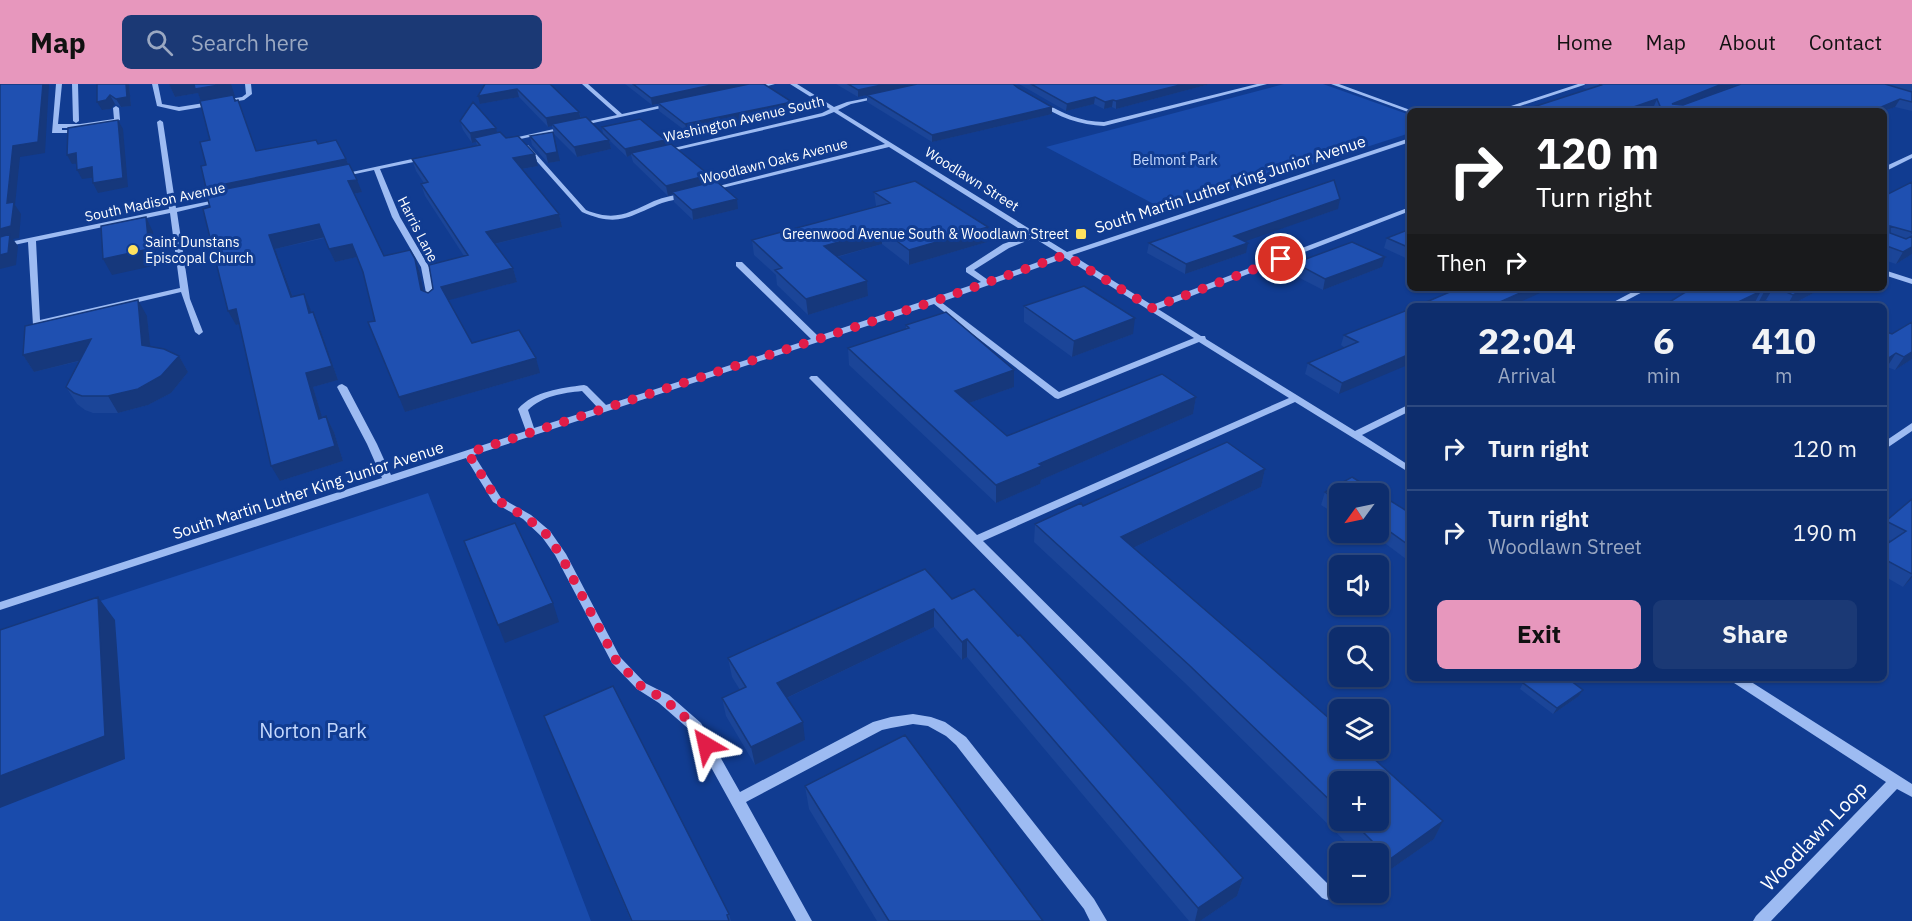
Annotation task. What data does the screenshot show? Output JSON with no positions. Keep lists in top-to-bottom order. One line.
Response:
{"streets":{"street":["Washington Avenue South","Woodlawn Oaks Avenue","Woodlawn Street","South Martin Luther King Junior Avenue","South Madison Avenue","Harris Lane","Woodlawn Loop"]},"crossings":[["Washington Avenue South","Woodlawn Street"],["Woodlawn Oaks Avenue","Woodlawn Street"],["Woodlawn Street","South Martin Luther King Junior Avenue"]],"parks":["Belmont Park","Norton Park"],"places":{"transit":["Greenwood Avenue South & Woodlawn Street"],"other":["Saint Dunstans Episcopal Church"]},"north":"bottom left","page":{"header":"Map","search":"Search here","nav":["Home","Map","About","Contact"],"turn":["120 m","Turn right"],"then":"Then","eta":["22:04","Arrival","6","min","410","m"],"list":[{"name":"Turn right","value":"120 m"},{"name":"Turn right","note":"Woodlawn Street","value":"190 m"}],"map_buttons":["+","−"],"buttons":["Exit","Share"]}}
